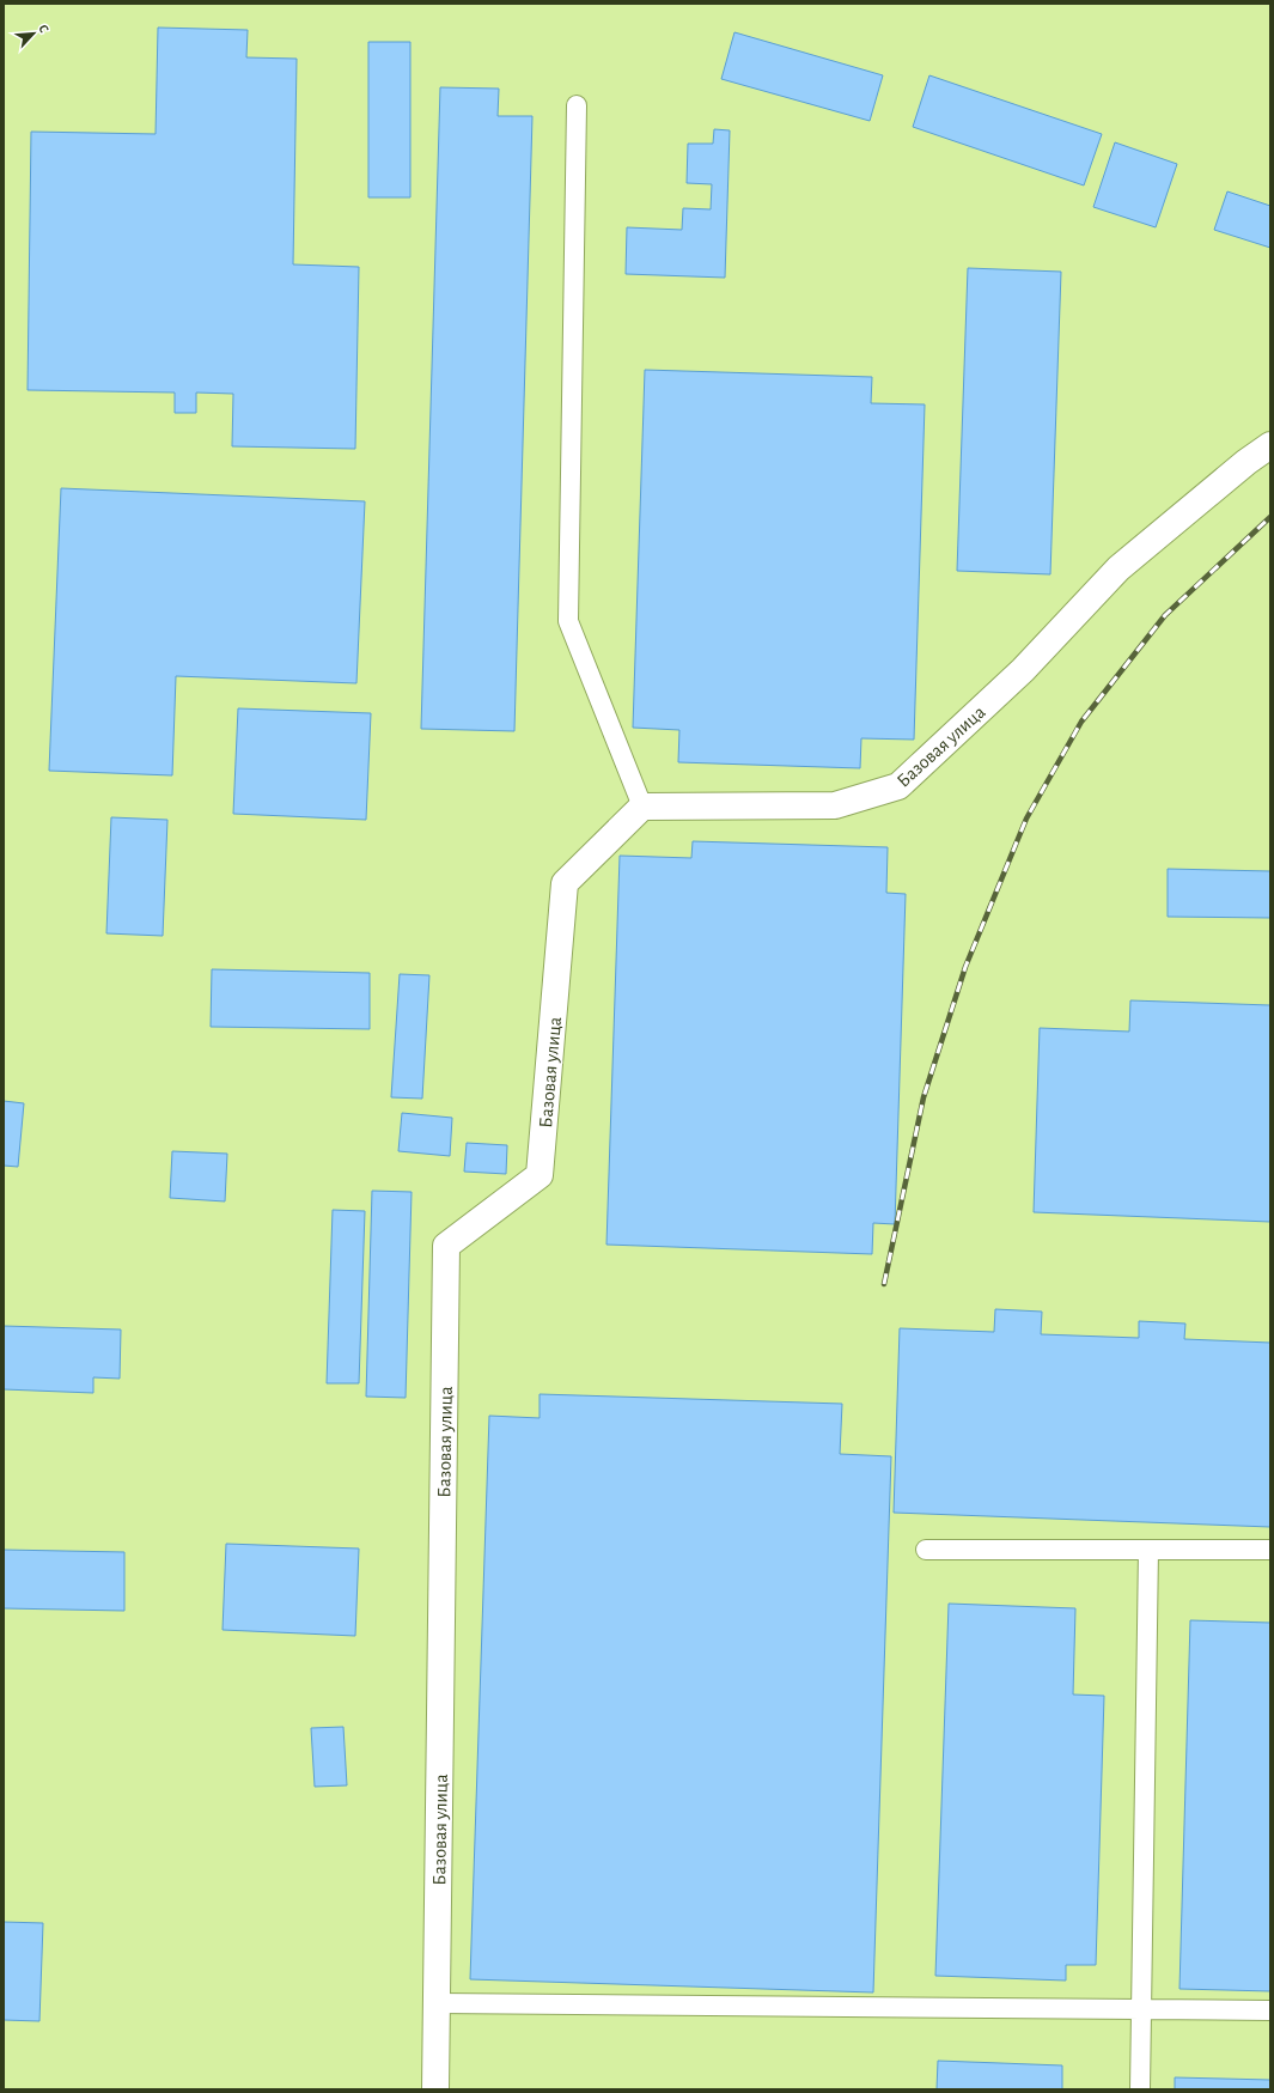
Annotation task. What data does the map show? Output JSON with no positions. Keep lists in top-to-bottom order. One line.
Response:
{"streets":{"street":["Базовая улица"]},"north":"top right"}
